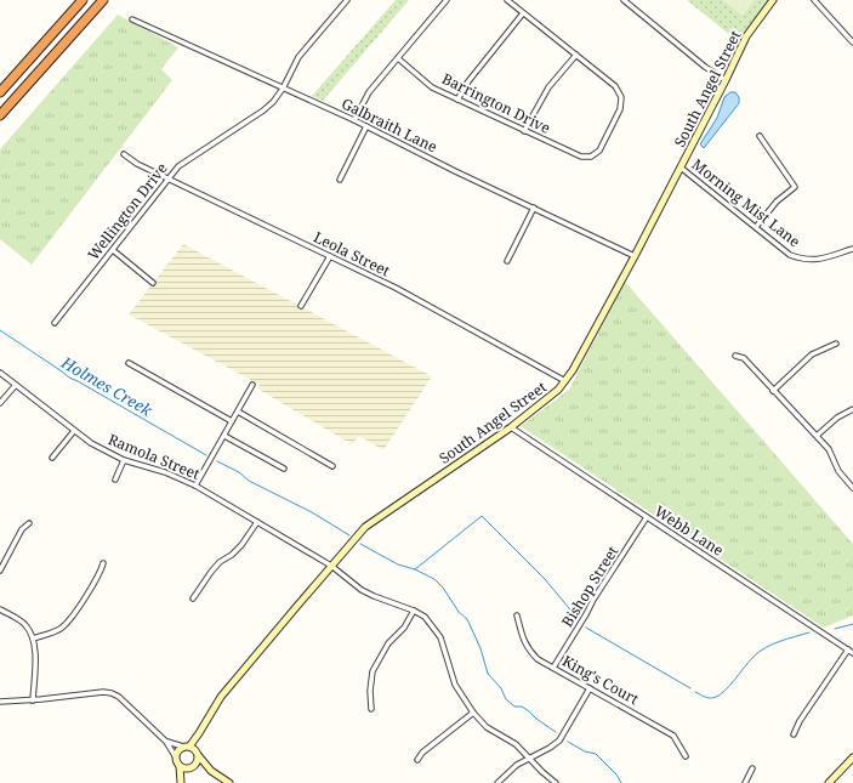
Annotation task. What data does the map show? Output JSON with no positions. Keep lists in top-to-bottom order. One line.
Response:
{"streets":{"street":["South Angel Street","Barrington Drive","Galbraith Lane","Morning Mist Lane","Wellington Drive","Leola Street","Ramola Street","Webb Lane","Bishop Street","King's Court"]},"crossings":[["South Angel Street","Galbraith Lane"],["South Angel Street","Morning Mist Lane"],["South Angel Street","Leola Street"],["South Angel Street","Ramola Street"],["South Angel Street","Webb Lane"],["Galbraith Lane","Wellington Drive"],["Wellington Drive","Leola Street"],["Webb Lane","Bishop Street"],["Bishop Street","King's Court"]],"water":["Holmes Creek"]}
